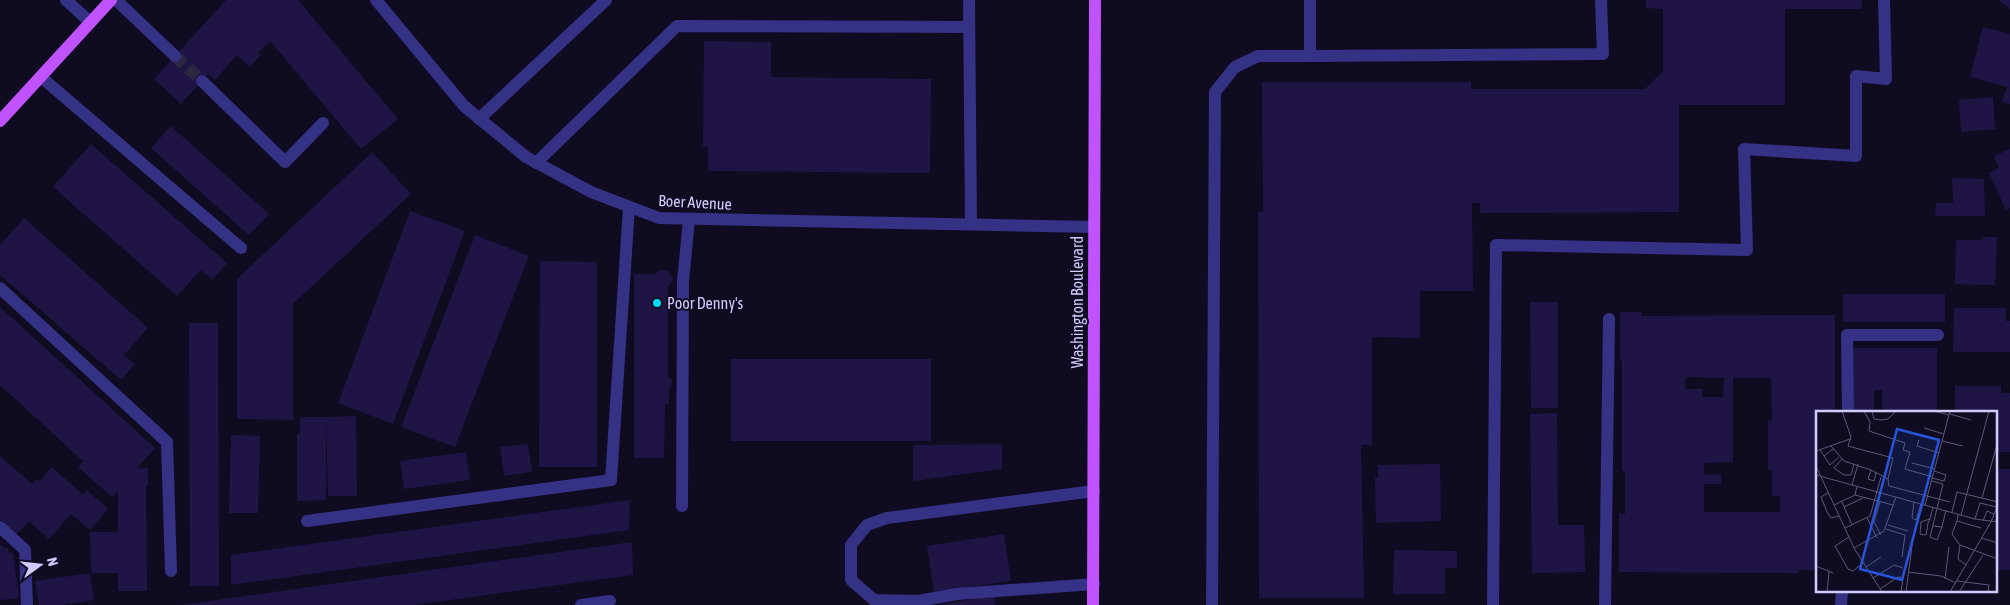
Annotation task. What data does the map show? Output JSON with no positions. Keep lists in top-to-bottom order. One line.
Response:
{"streets":{"main road":["Washington Boulevard"],"street":["Boer Avenue"]},"crossings":[["Boer Avenue","Washington Boulevard"]],"places":["Poor Denny's"],"north":"right"}
